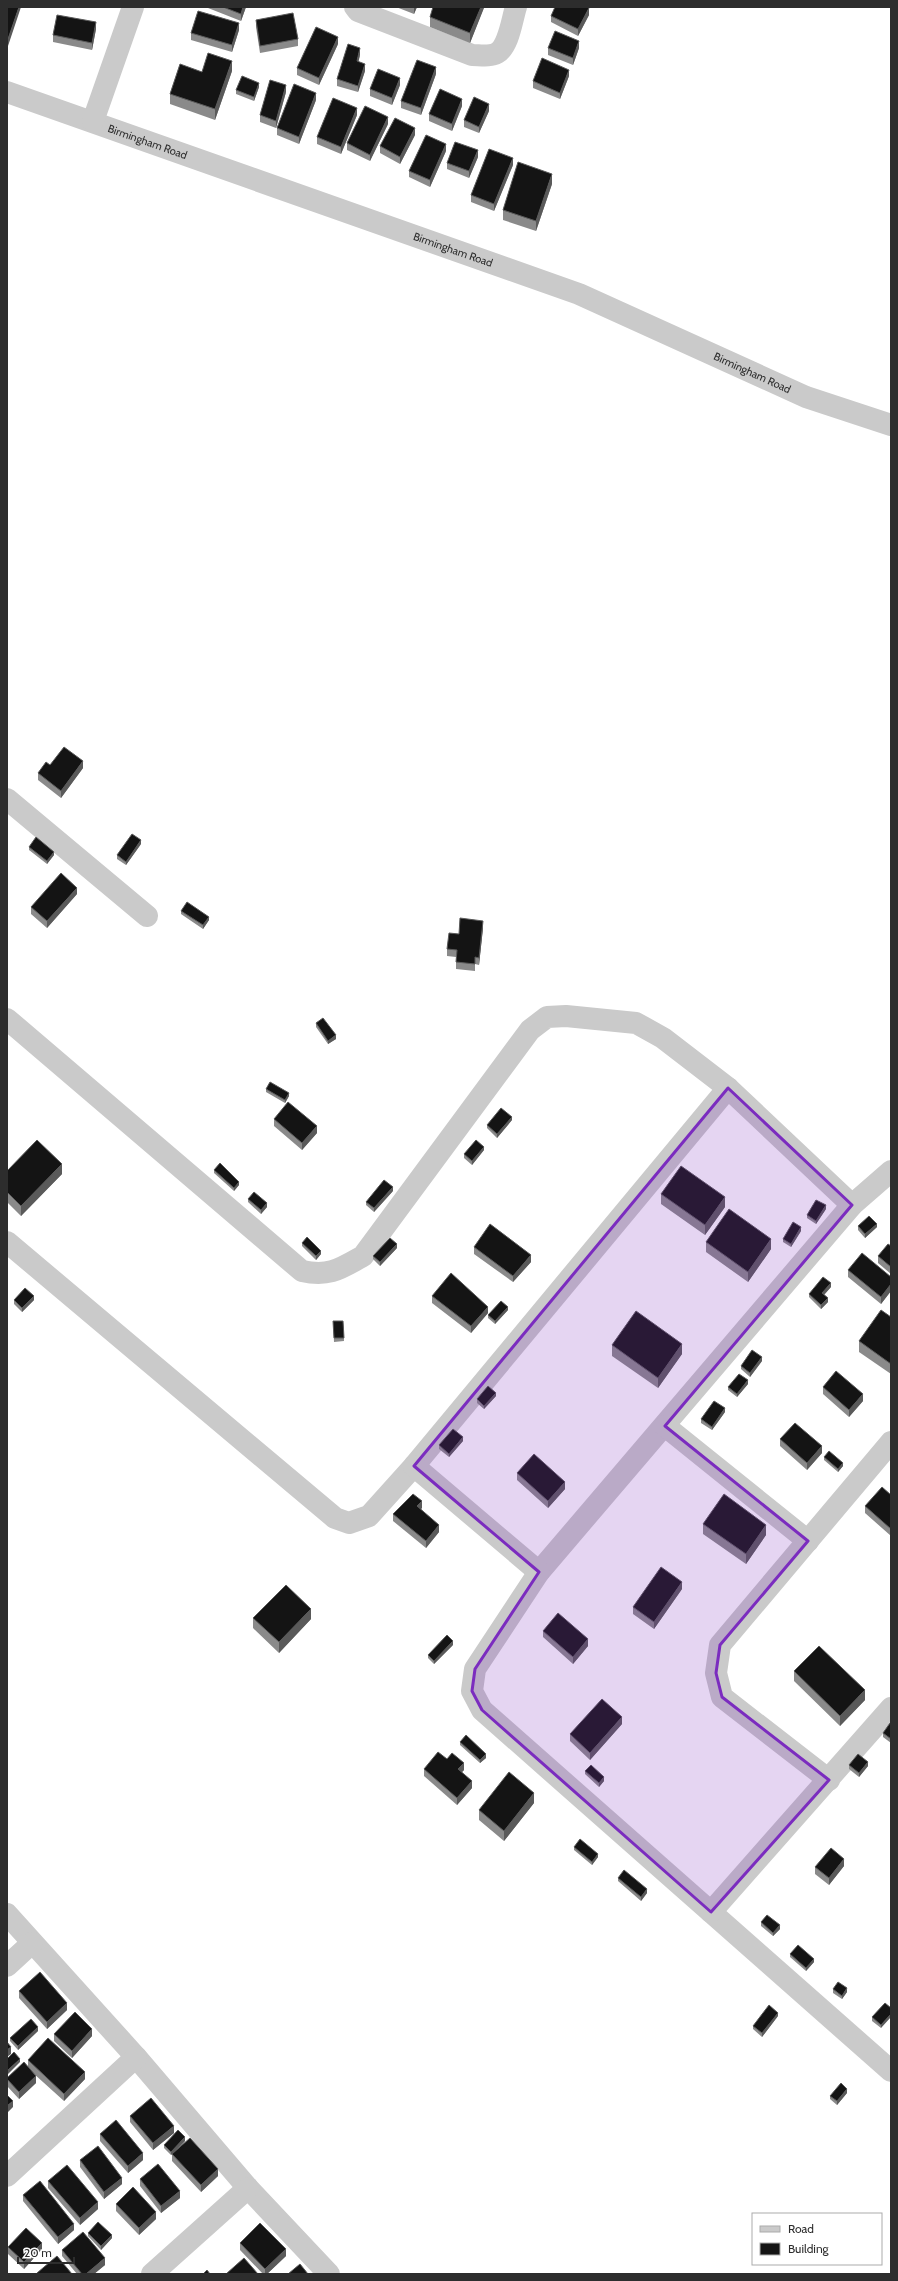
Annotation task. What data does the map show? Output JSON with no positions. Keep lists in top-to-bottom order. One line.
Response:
{"streets":{"street":["Birmingham Road"]},"legend":["Road","Building"],"scale_bar":"20 m"}
